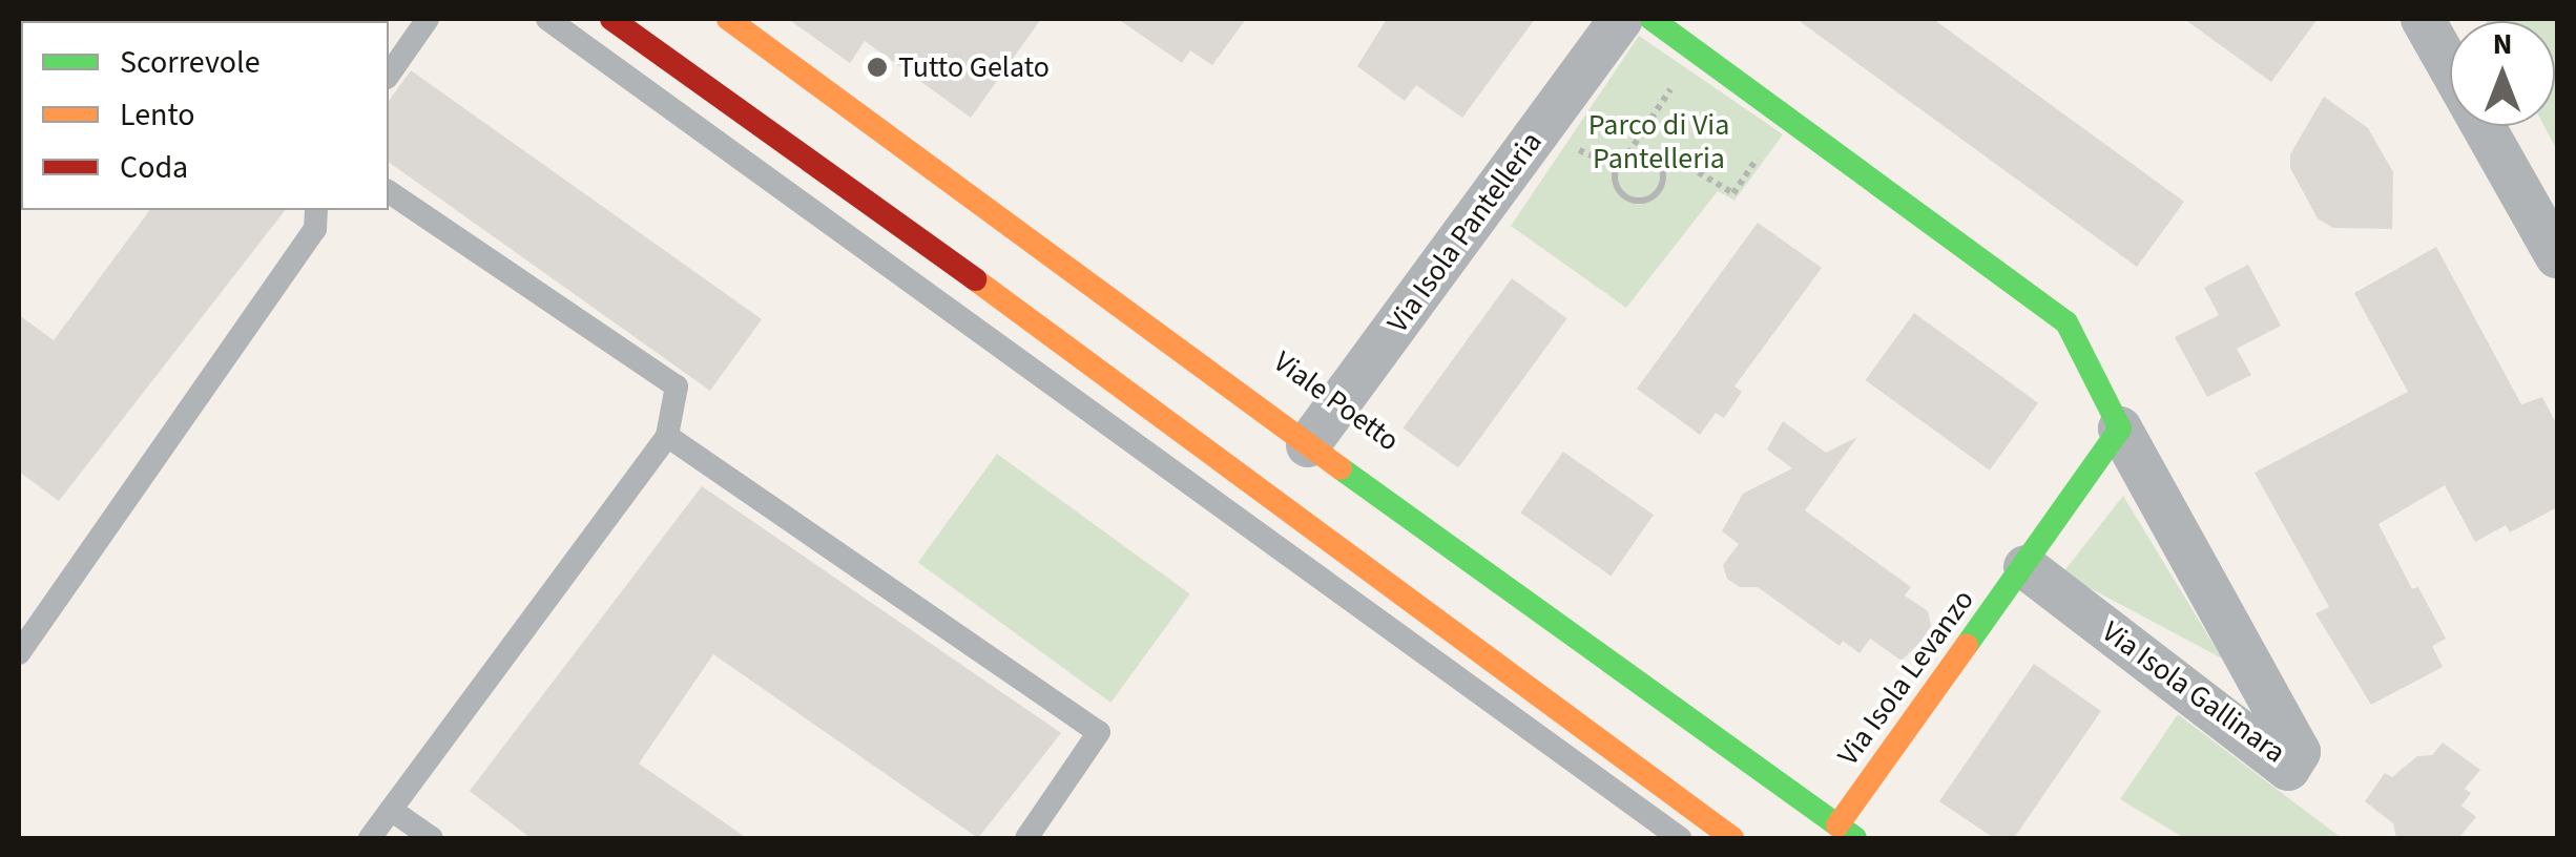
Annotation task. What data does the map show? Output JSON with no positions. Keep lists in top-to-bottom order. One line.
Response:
{"streets":{"main road":["Viale Poetto","Via Isola Levanzo","Via Isola Gallinara"],"street":["Via Isola Pantelleria"]},"crossings":[["Via Isola Pantelleria","Viale Poetto"],["Viale Poetto","Via Isola Levanzo"],["Via Isola Levanzo","Via Isola Gallinara"]],"parks":["Parco di Via Pantelleria"],"places":["Tutto Gelato"],"legend":["Scorrevole","Lento","Coda"],"north":"top"}
